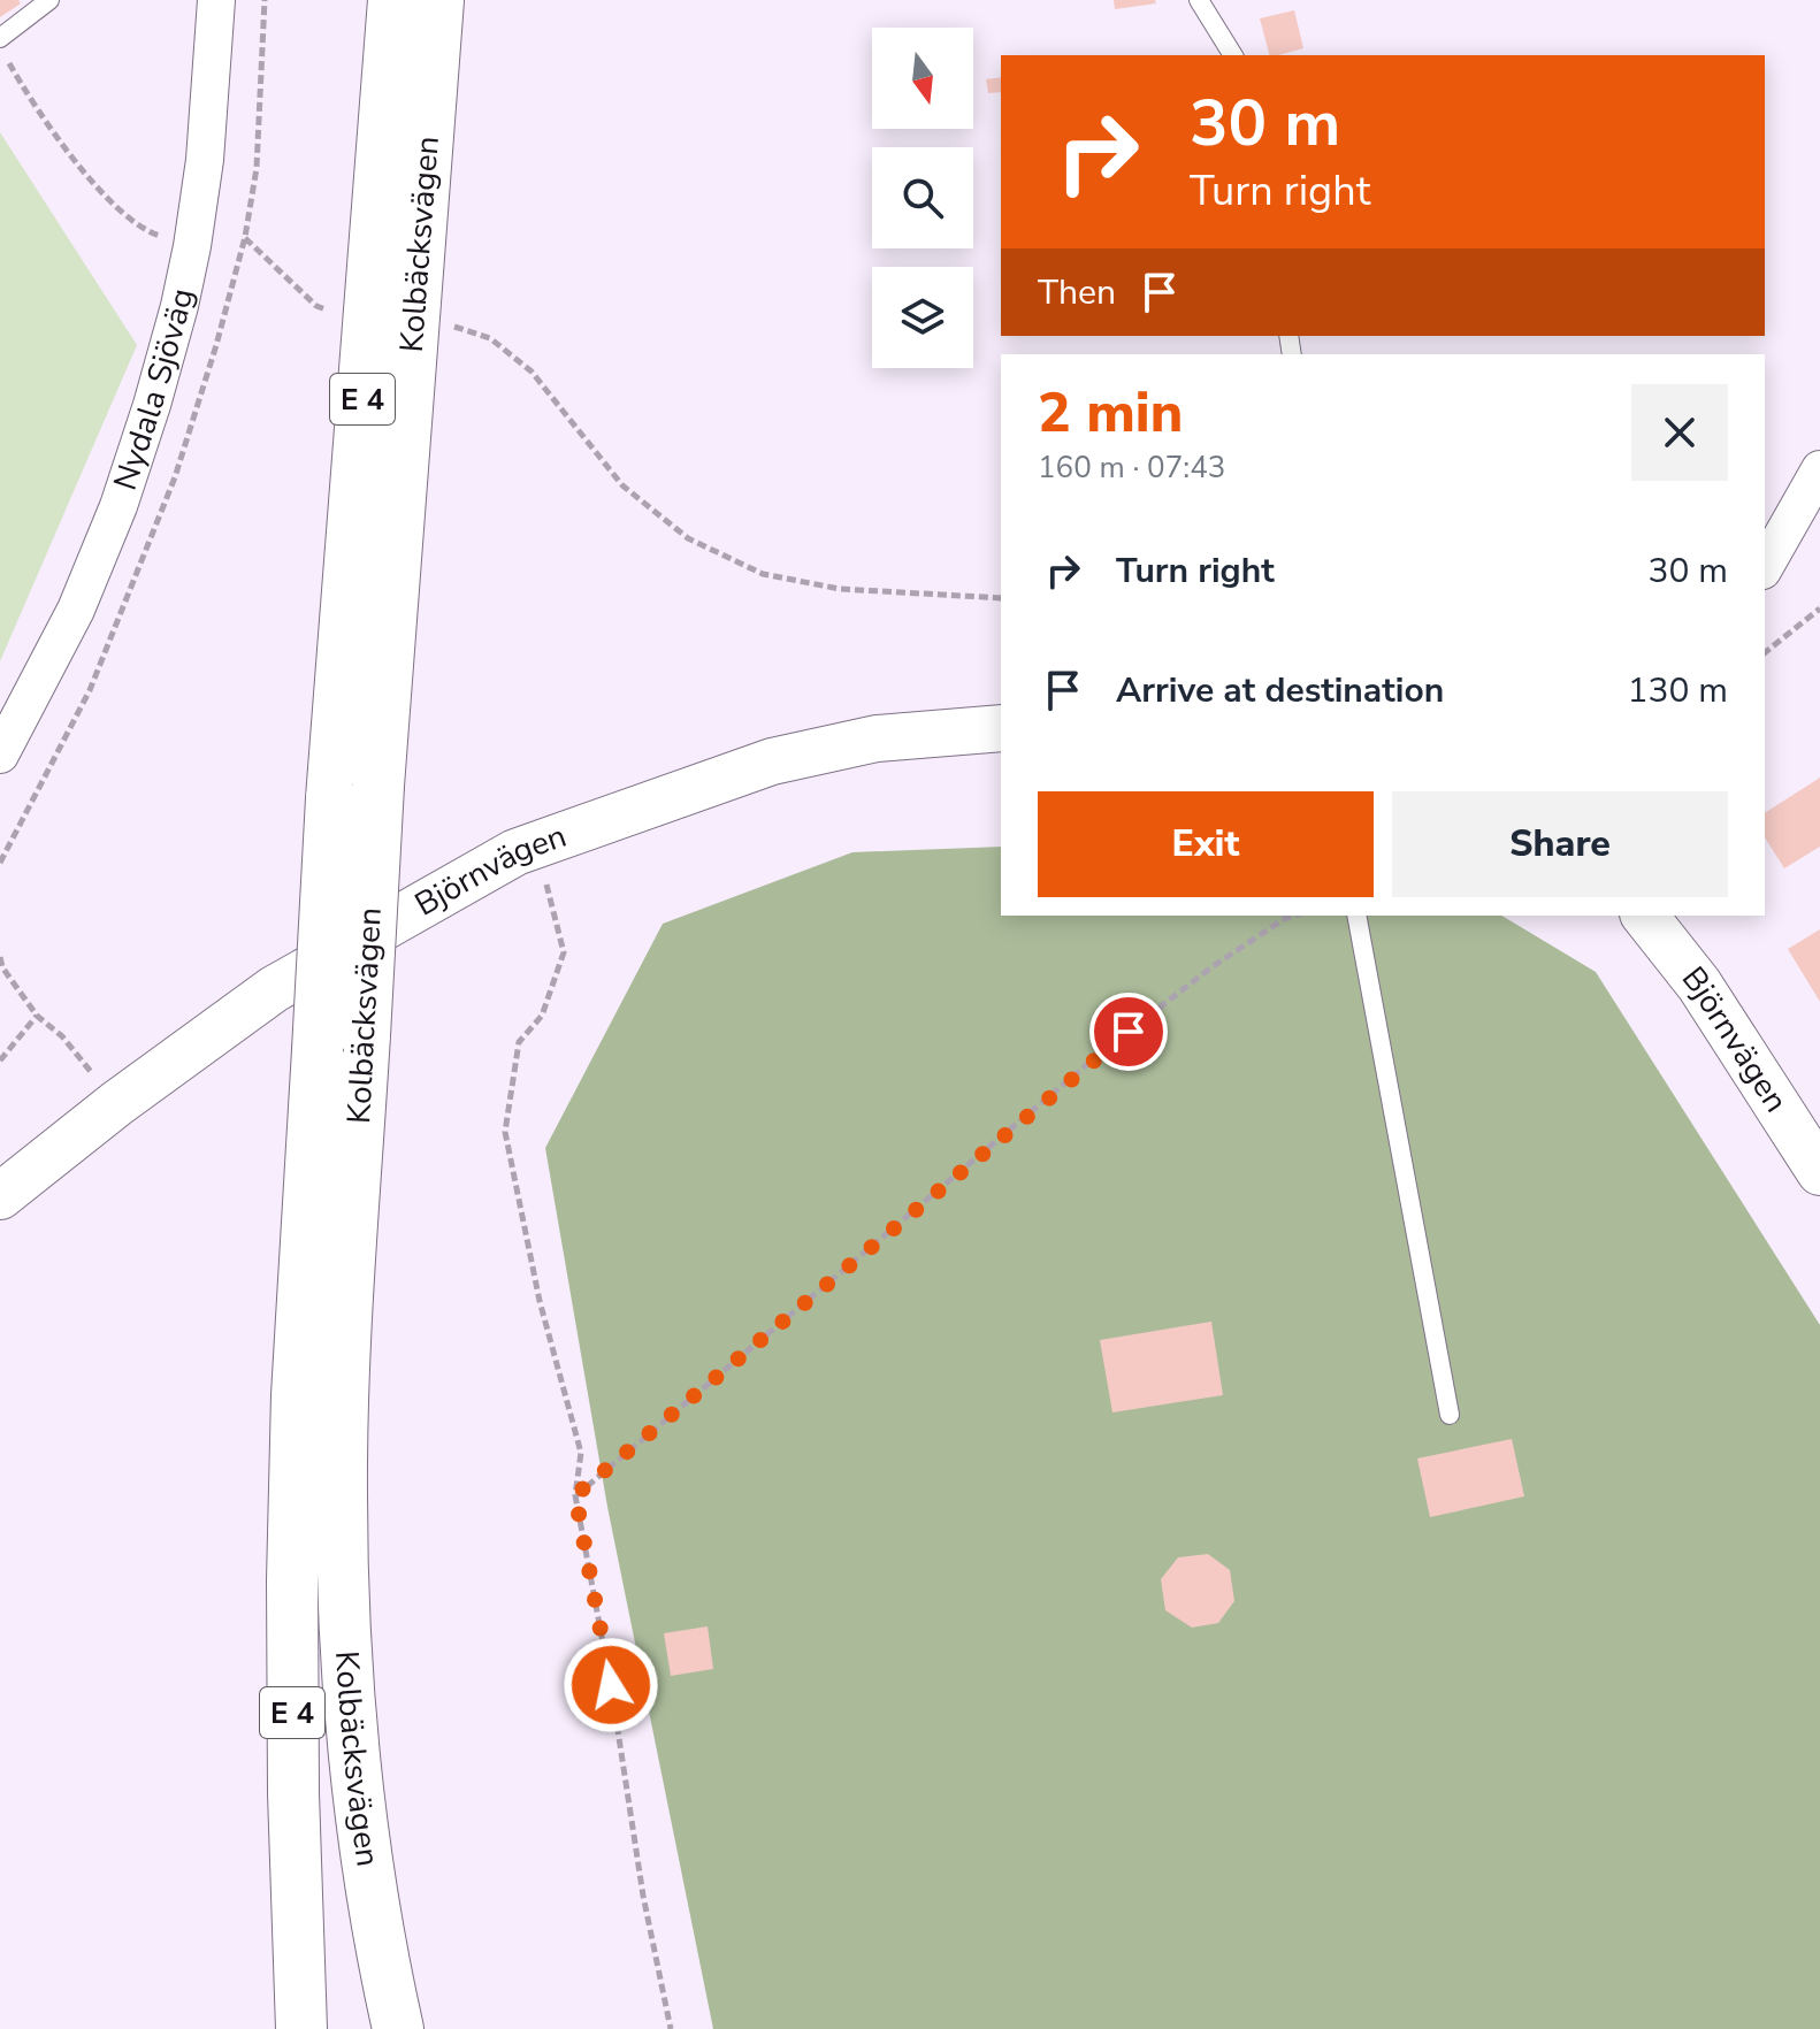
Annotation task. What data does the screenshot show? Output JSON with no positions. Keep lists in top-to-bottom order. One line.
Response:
{"streets":{"highway":["Kolbäcksvägen","E 4"],"street":["Nydala Sjöväg","Björnvägen"]},"north":"bottom","page":{"turn":["30 m","Turn right"],"then":"Then","heading":["2 min","160 m · 07:43"],"list":[{"name":"Turn right","value":"30 m"},{"name":"Arrive at destination","value":"130 m"}],"buttons":["Exit","Share"]}}
